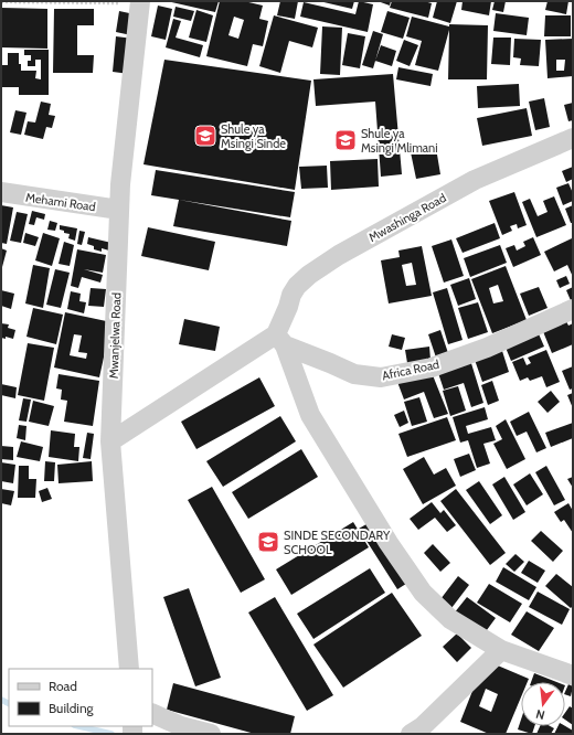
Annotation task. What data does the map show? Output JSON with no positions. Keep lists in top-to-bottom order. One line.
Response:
{"streets":{"street":["Mehami Road","Mwashinga Road","Mwanjelwa Road","Africa Road"]},"crossings":[["Mehami Road","Mwanjelwa Road"],["Mwashinga Road","Africa Road"]],"places":{"school or university":["Shule ya Msingi Sinde","Shule ya Msingi Mlimani","SINDE SECONDARY SCHOOL"]},"legend":["Road","Building"],"north":"bottom"}
